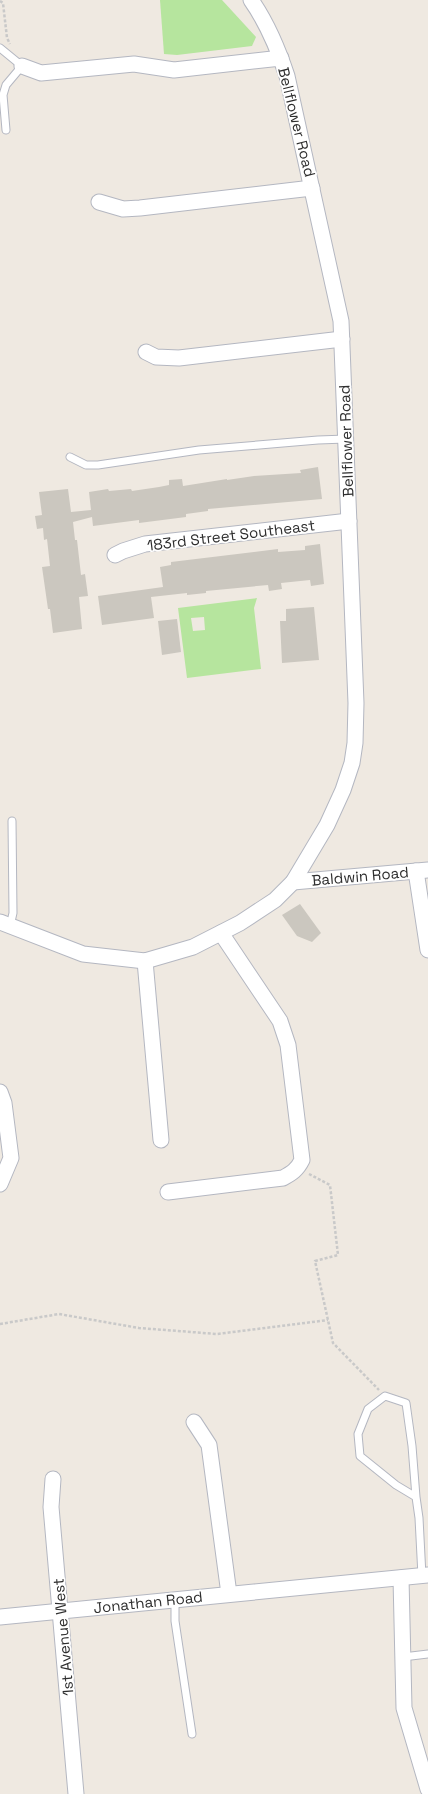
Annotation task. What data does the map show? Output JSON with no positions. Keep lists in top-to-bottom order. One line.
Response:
{"streets":{"street":["Bellflower Road","183rd Street Southeast","Baldwin Road","Jonathan Road","1st Avenue West"]},"crossings":[["Bellflower Road","183rd Street Southeast"],["Bellflower Road","Baldwin Road"],["Jonathan Road","1st Avenue West"]]}
